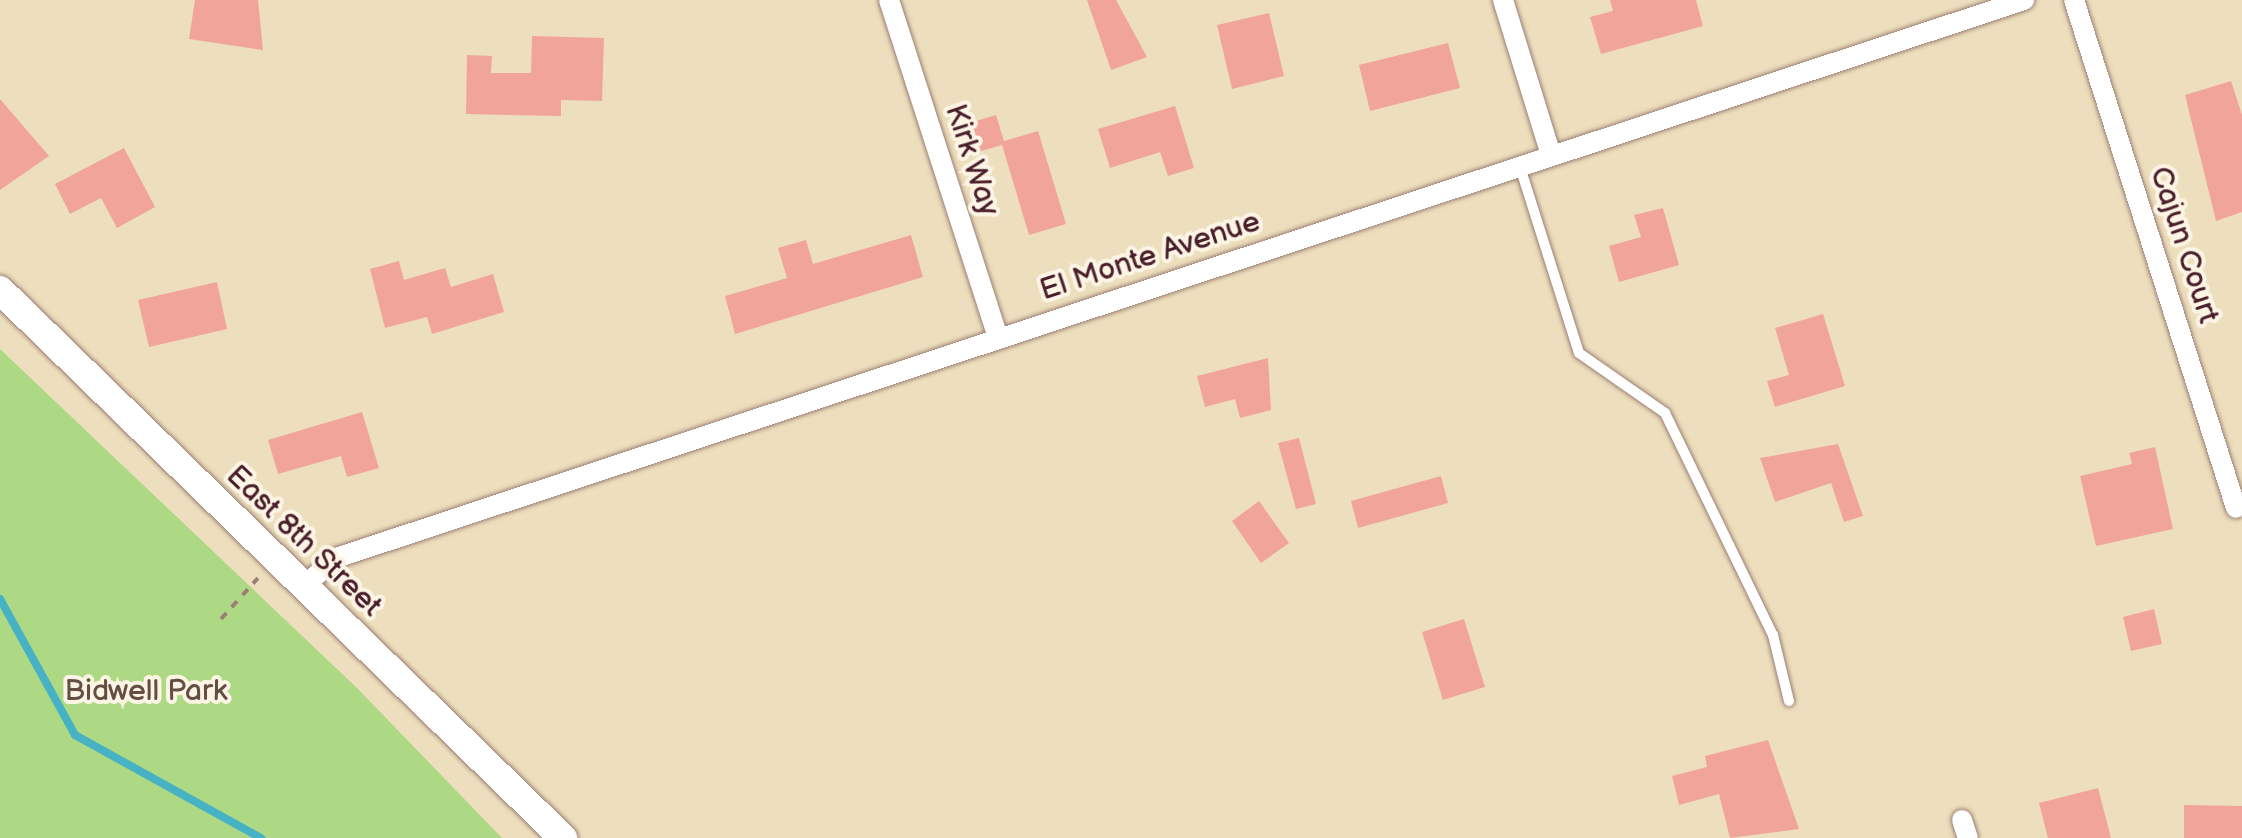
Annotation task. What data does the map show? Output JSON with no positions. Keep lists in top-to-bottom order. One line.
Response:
{"streets":{"street":["Kirk Way","Cajun Court","El Monte Avenue","East 8th Street"]},"crossings":[["Kirk Way","El Monte Avenue"],["El Monte Avenue","East 8th Street"]],"parks":["Bidwell Park"]}
